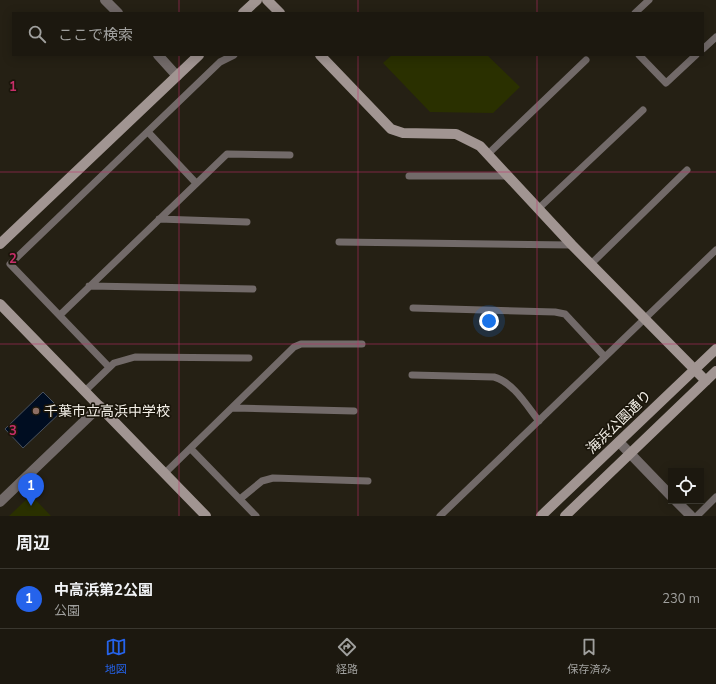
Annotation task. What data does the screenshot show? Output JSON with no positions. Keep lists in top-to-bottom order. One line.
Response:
{"streets":{"street":["海浜公園通り"]},"places":["千葉市立高浜中学校"],"page":{"search":"ここで検索","pins":"1","heading":"周辺","list":[{"mark":"1","name":"中高浜第2公園","note":"公園","value":"230 m"}],"nav":["地図","経路","保存済み"]},"grid":{"rows":["1","2","3"]}}
